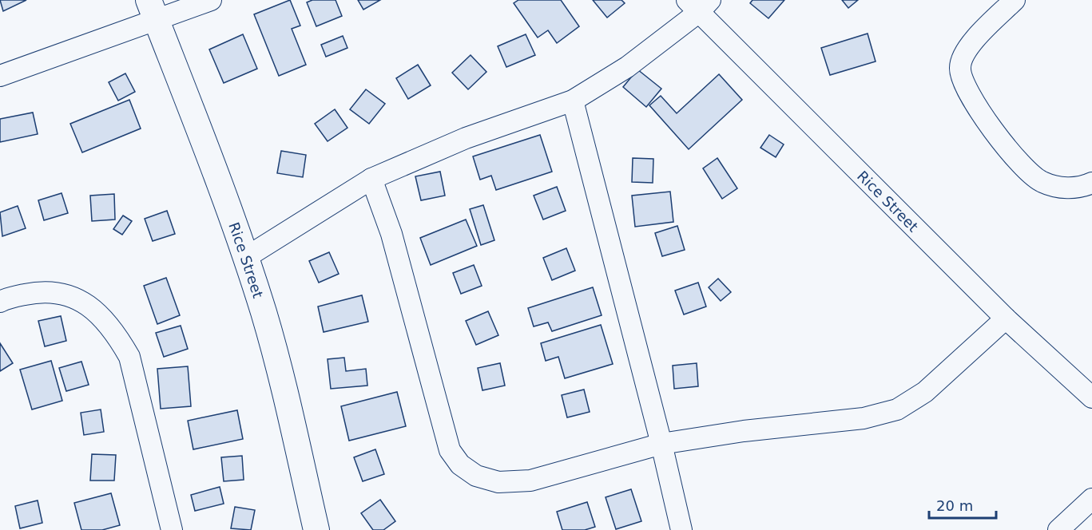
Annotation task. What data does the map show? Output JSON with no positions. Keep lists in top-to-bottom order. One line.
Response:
{"streets":{"street":["Rice Street"]},"scale_bar":"20 m"}
